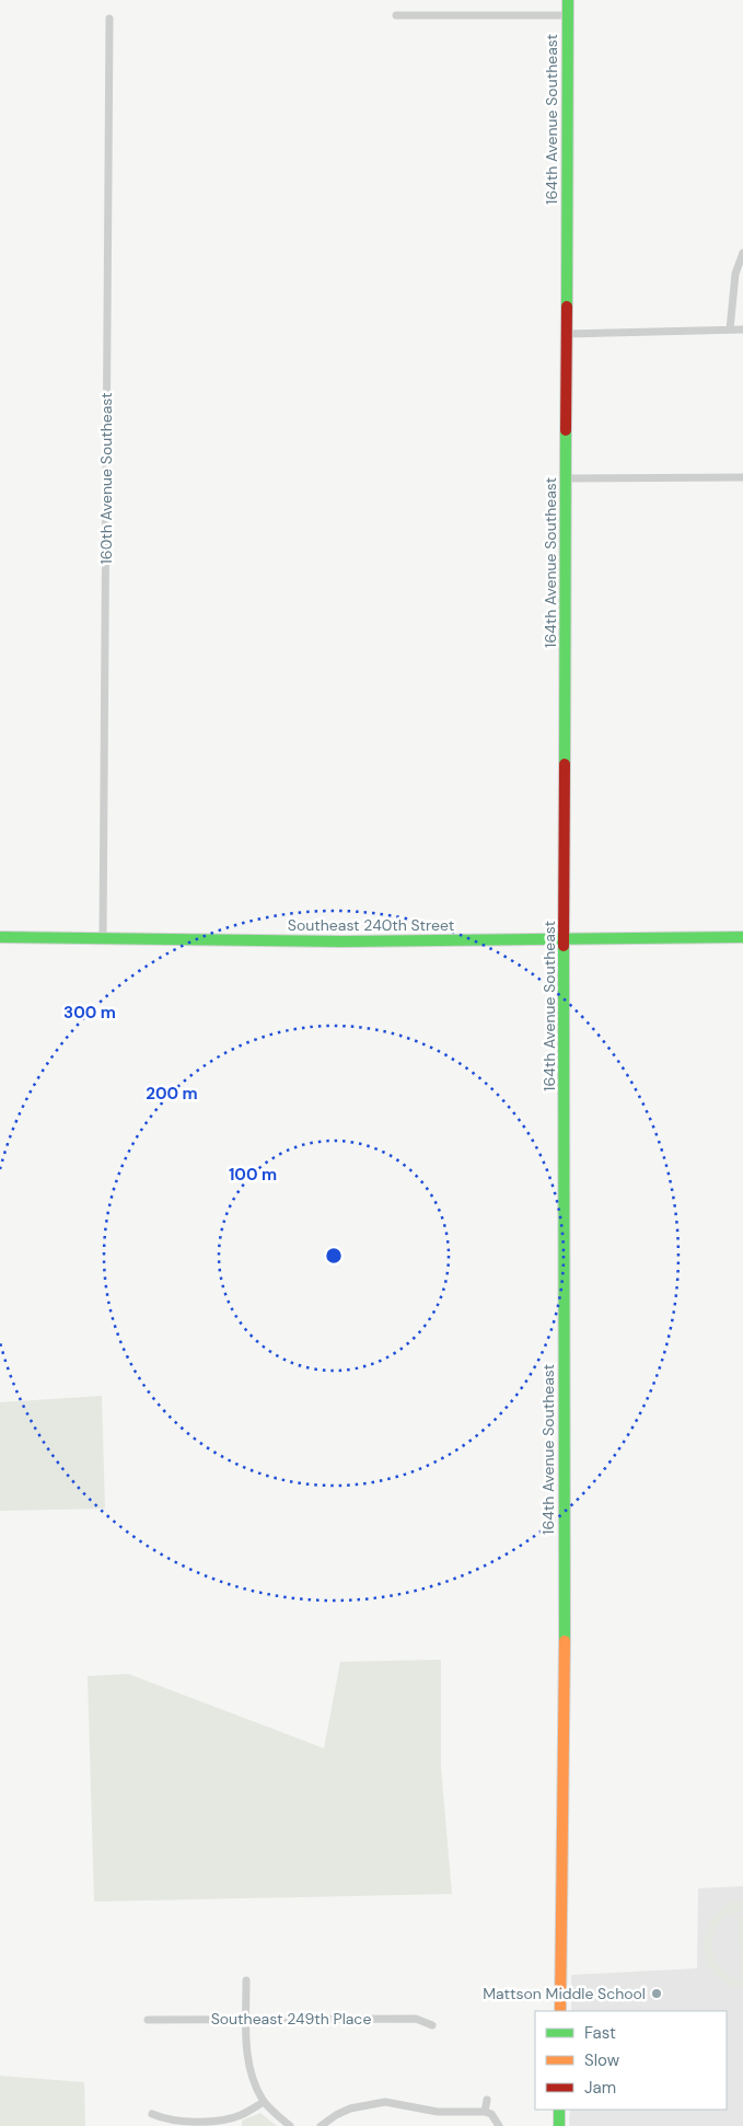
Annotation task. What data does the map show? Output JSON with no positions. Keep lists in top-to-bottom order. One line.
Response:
{"streets":{"street":["164th Avenue Southeast","160th Avenue Southeast","Southeast 240th Street","Southeast 249th Place"]},"crossings":[["164th Avenue Southeast","Southeast 240th Street"],["160th Avenue Southeast","Southeast 240th Street"]],"places":["Mattson Middle School"],"legend":["Fast","Slow","Jam"],"rings":["300 m","200 m","100 m"]}
